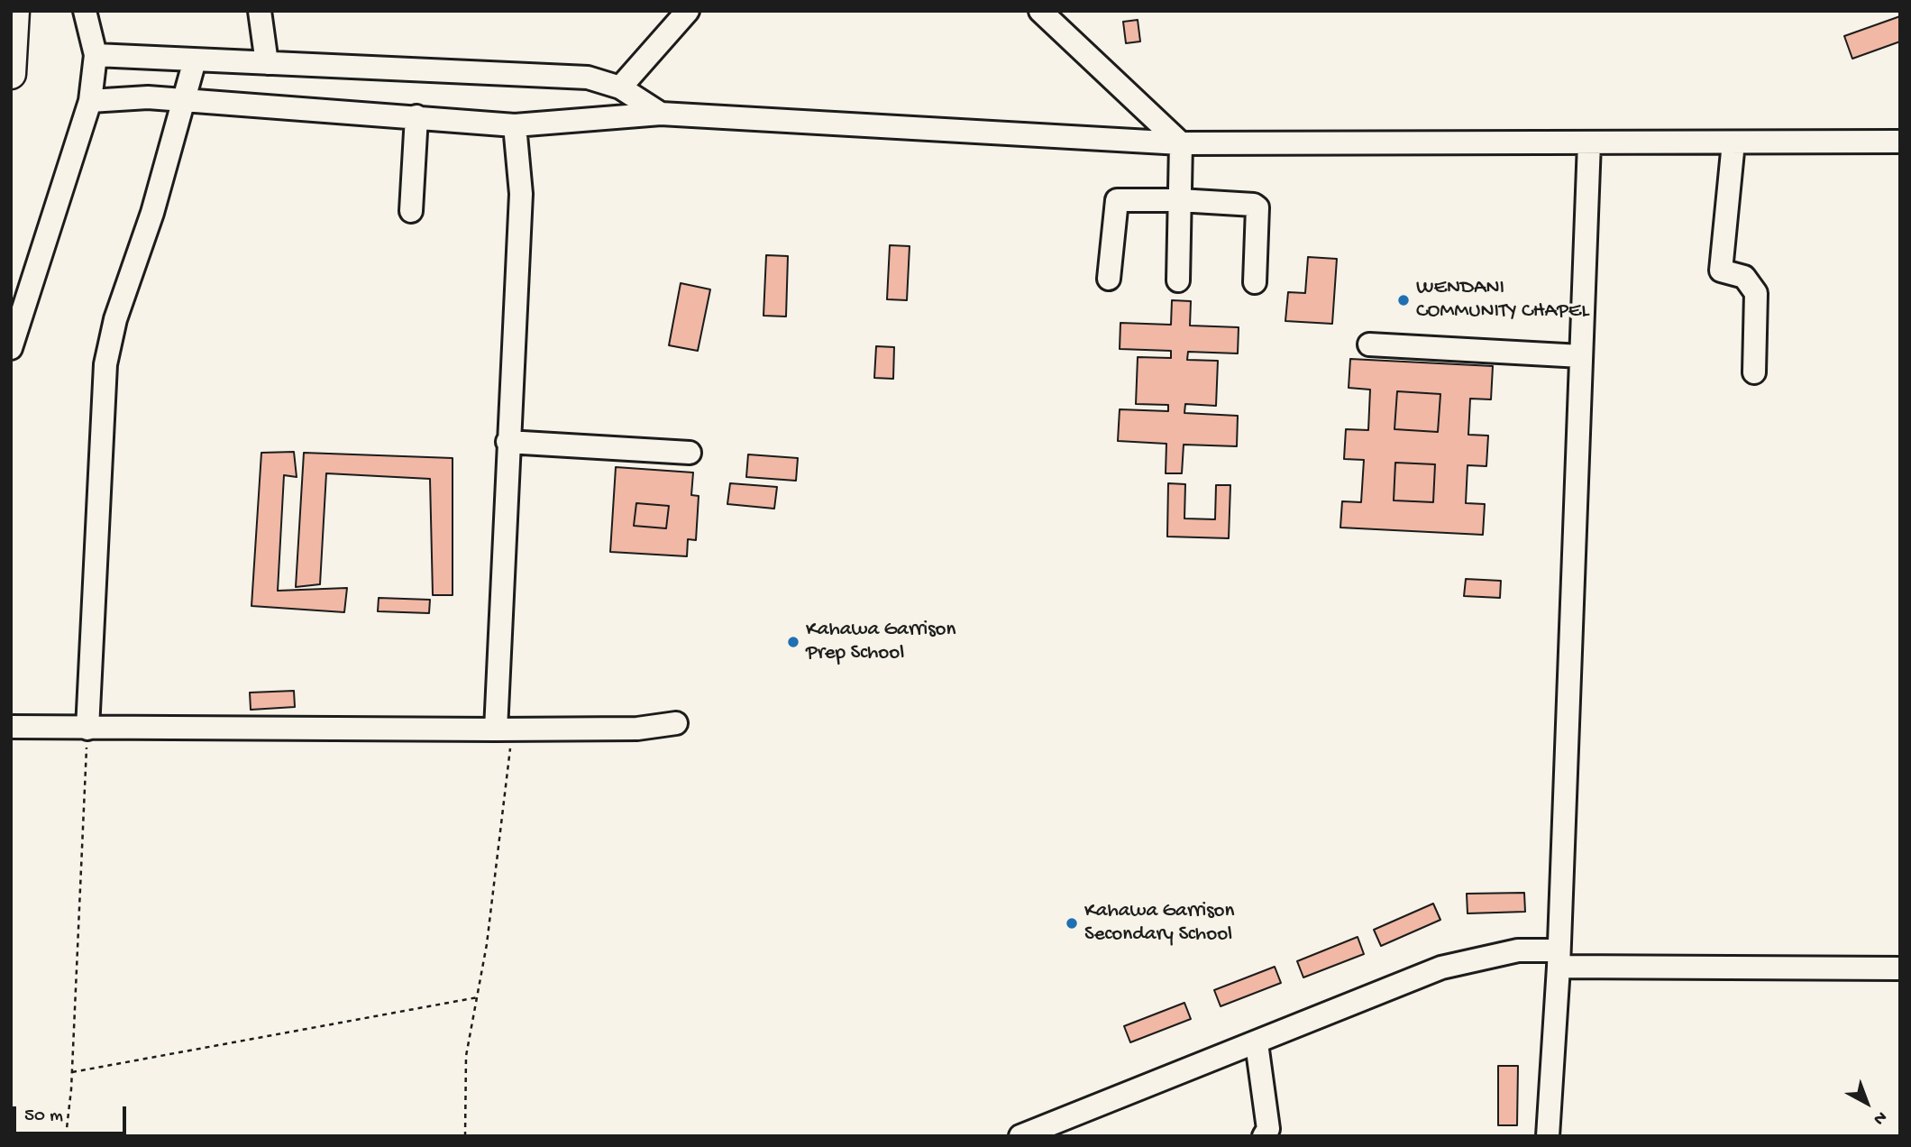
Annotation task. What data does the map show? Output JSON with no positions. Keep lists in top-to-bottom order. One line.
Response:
{"places":["WENDANI COMMUNITY CHAPEL","Kahawa Garrison Prep School","Kahawa Garrison Secondary School"],"scale_bar":"50 m","north":"bottom right"}
